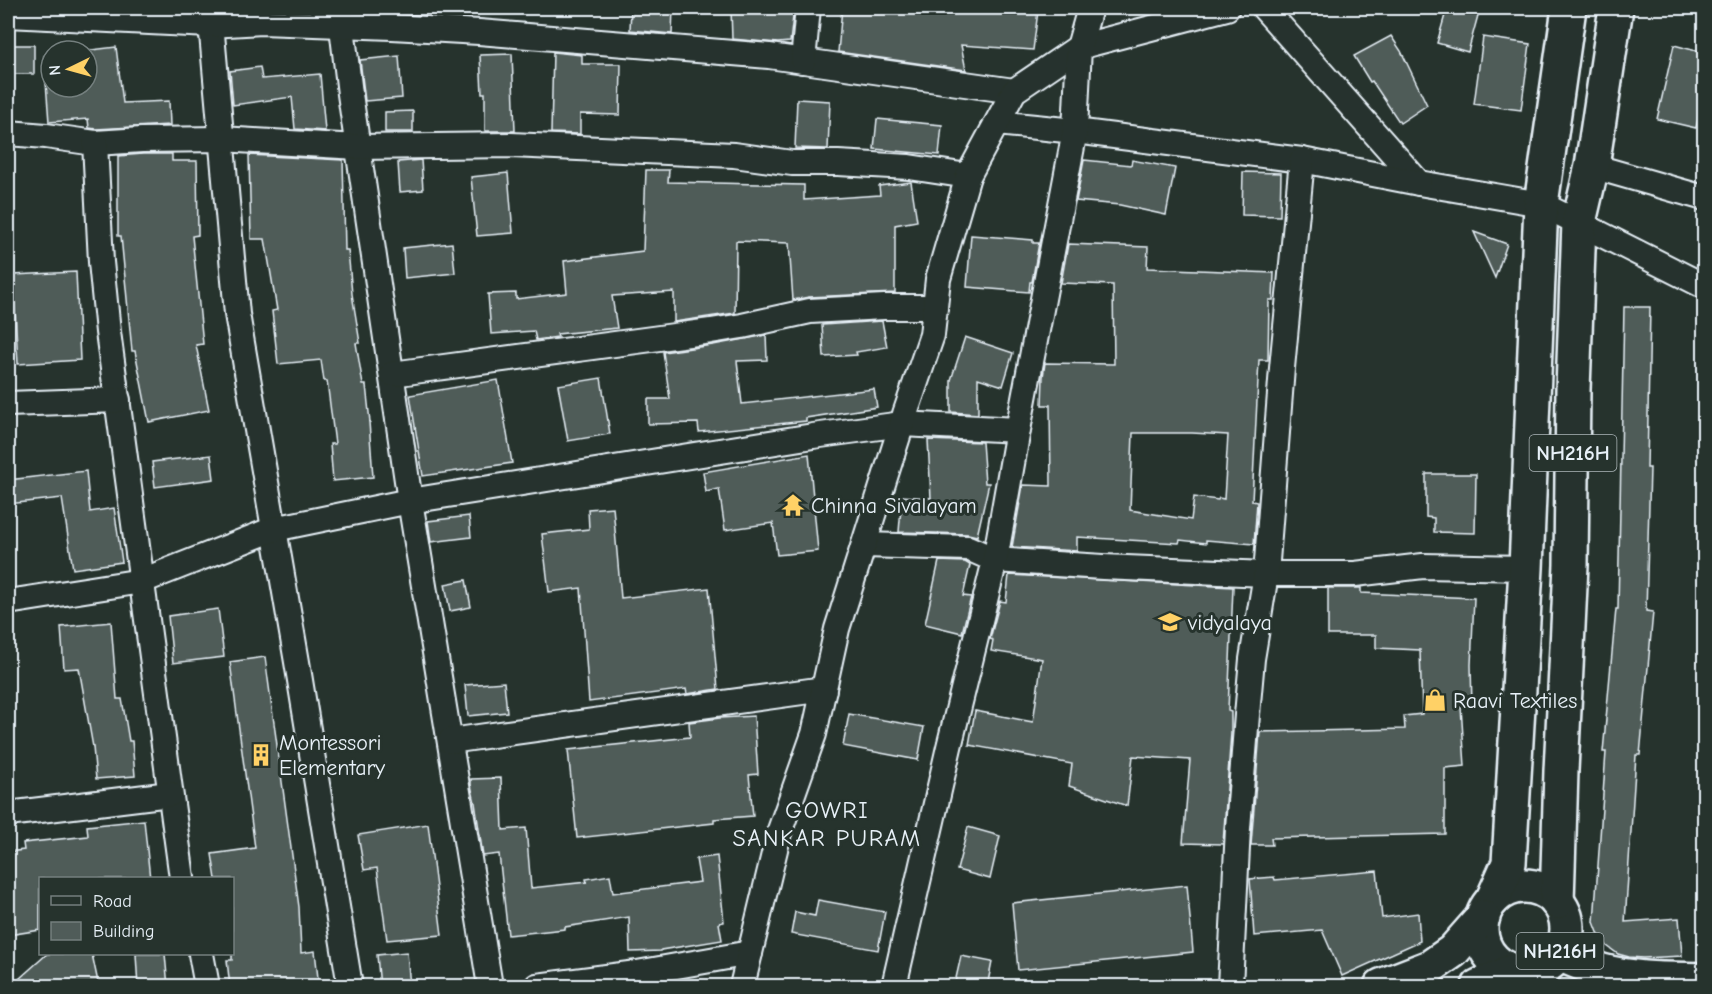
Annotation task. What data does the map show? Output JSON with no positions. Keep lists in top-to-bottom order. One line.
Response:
{"streets":{"main road":["NH216H"]},"districts":["GOWRI SANKAR PURAM"],"places":{"temple":["Chinna Sivalayam"],"school or university":["vidyalaya"],"shop":["Raavi Textiles"],"building":["Montessori Elementary"]},"legend":["Road","Building"],"north":"left"}
